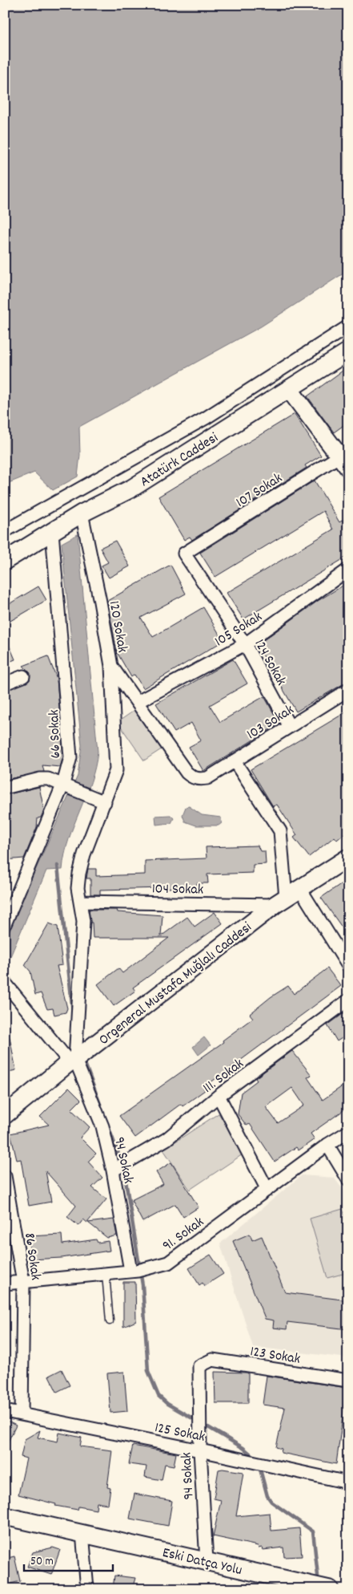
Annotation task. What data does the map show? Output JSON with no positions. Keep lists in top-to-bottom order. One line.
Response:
{"streets":{"street":["Atatürk Caddesi","107 Sokak","120 Sokak","105 Sokak","124 Sokak","103 Sokak","66 Sokak","104 Sokak","Orgeneral Mustafa Muğlalı Caddesi","111. Sokak","94 Sokak","91. Sokak","86 Sokak","123 Sokak","125 Sokak","Eski Datça Yolu"]},"crossings":[["Atatürk Caddesi","120 Sokak"],["Atatürk Caddesi","66 Sokak"],["107 Sokak","124 Sokak"],["120 Sokak","105 Sokak"],["120 Sokak","103 Sokak"],["105 Sokak","124 Sokak"],["124 Sokak","103 Sokak"],["104 Sokak","Orgeneral Mustafa Muğlalı Caddesi"],["Orgeneral Mustafa Muğlalı Caddesi","94 Sokak"],["111. Sokak","94 Sokak"],["94 Sokak","91. Sokak"],["94 Sokak","123 Sokak"],["94 Sokak","125 Sokak"],["94 Sokak","Eski Datça Yolu"],["91. Sokak","86 Sokak"],["86 Sokak","125 Sokak"]],"scale_bar":"50 m"}
